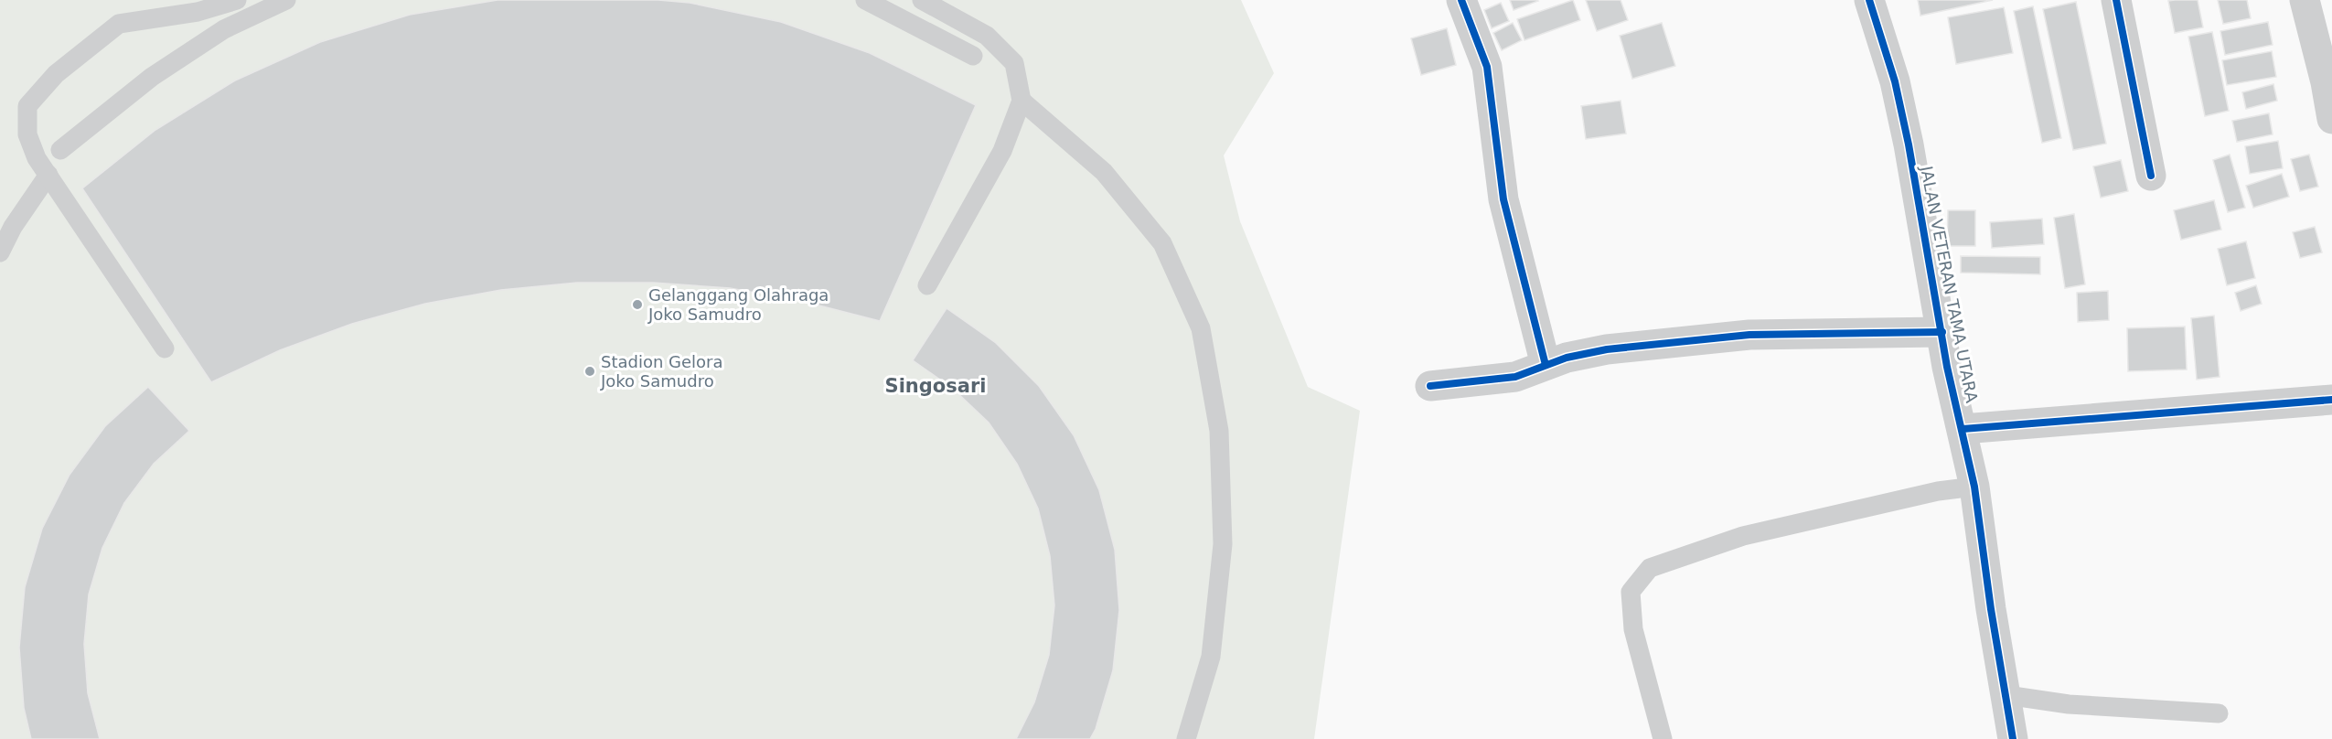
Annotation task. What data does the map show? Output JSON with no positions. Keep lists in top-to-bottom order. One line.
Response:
{"streets":{"street":["JALAN VETERAN TAMA UTARA"]},"districts":["Singosari"],"places":["Gelanggang Olahraga Joko Samudro","Stadion Gelora Joko Samudro"]}
